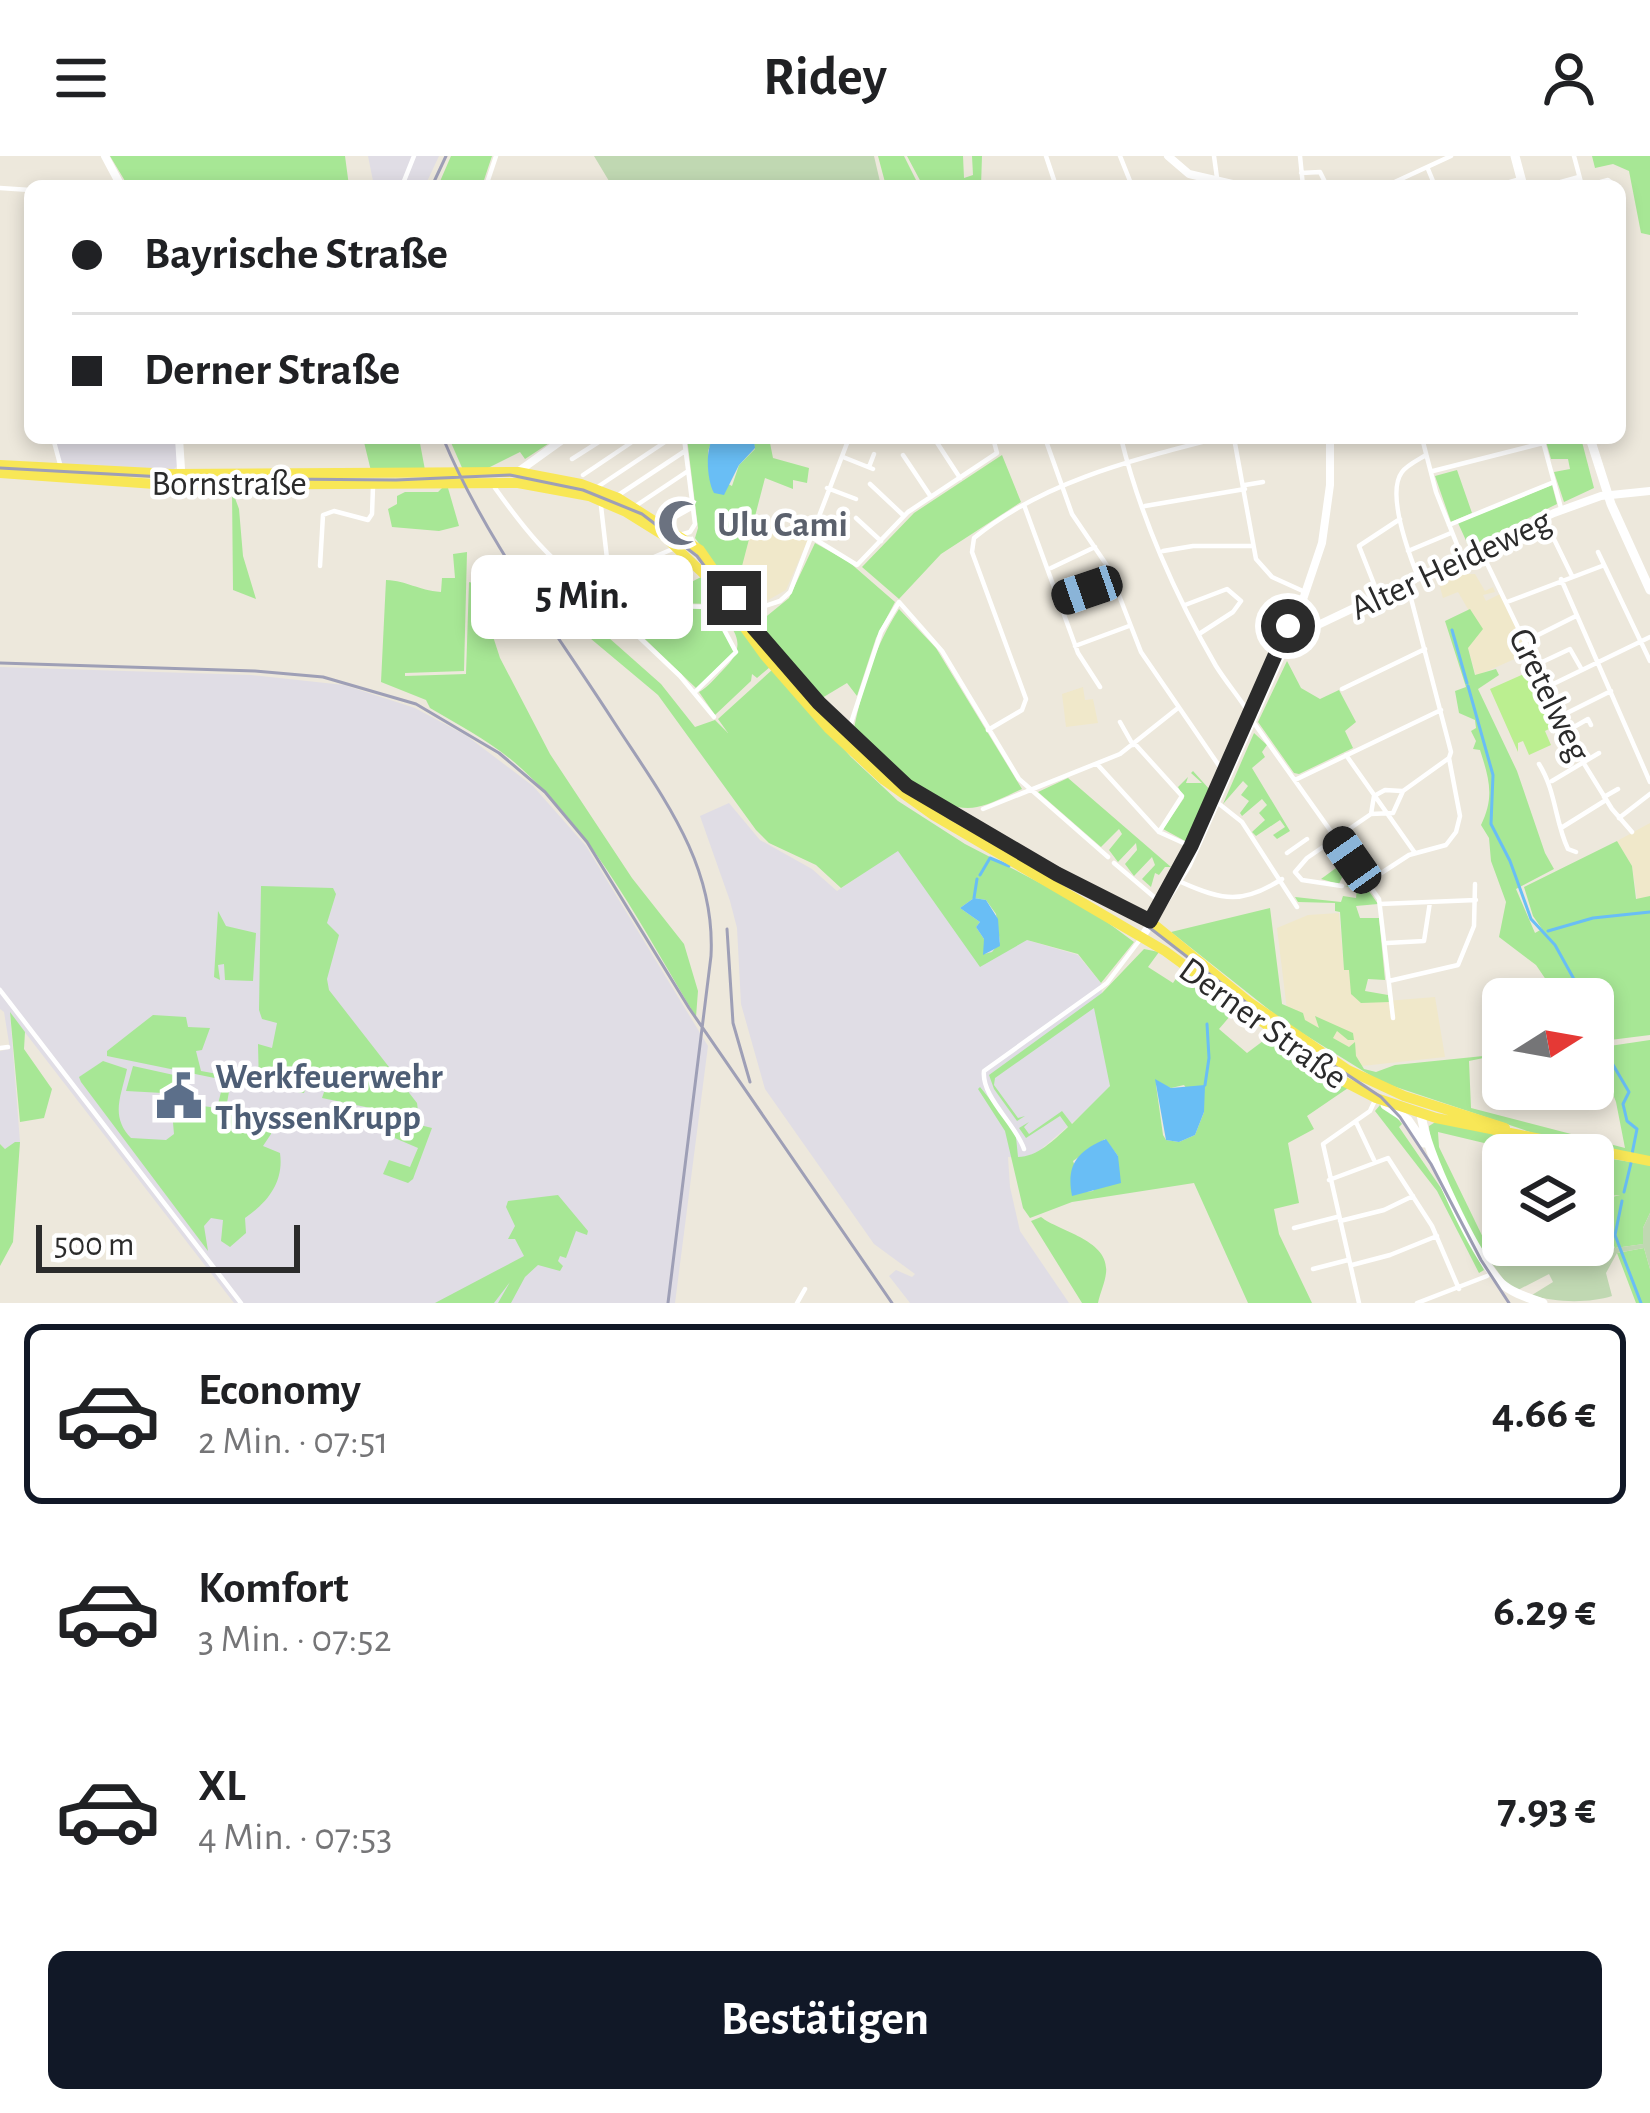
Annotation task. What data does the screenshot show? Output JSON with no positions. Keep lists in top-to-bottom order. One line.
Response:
{"streets":{"main road":["Bornstraße","Derner Straße"],"street":["Alter Heideweg","Gretelweg"]},"crossings":[["Bornstraße","Derner Straße"],["Alter Heideweg","Gretelweg"]],"places":{"mosque":["Ulu Cami"],"public building":["Werkfeuerwehr ThyssenKrupp"]},"scale_bar":"500 m","north":"right","page":{"header":"Ridey","banner":["Bayrische Straße","Derner Straße"],"bubble":"5 Min.","scale":"500 m","list":[{"name":"Economy","note":"2 Min. · 07:51","value":"4.66 €"},{"name":"Komfort","note":"3 Min. · 07:52","value":"6.29 €"},{"name":"XL","note":"4 Min. · 07:53","value":"7.93 €"}],"buttons":"Bestätigen"}}
